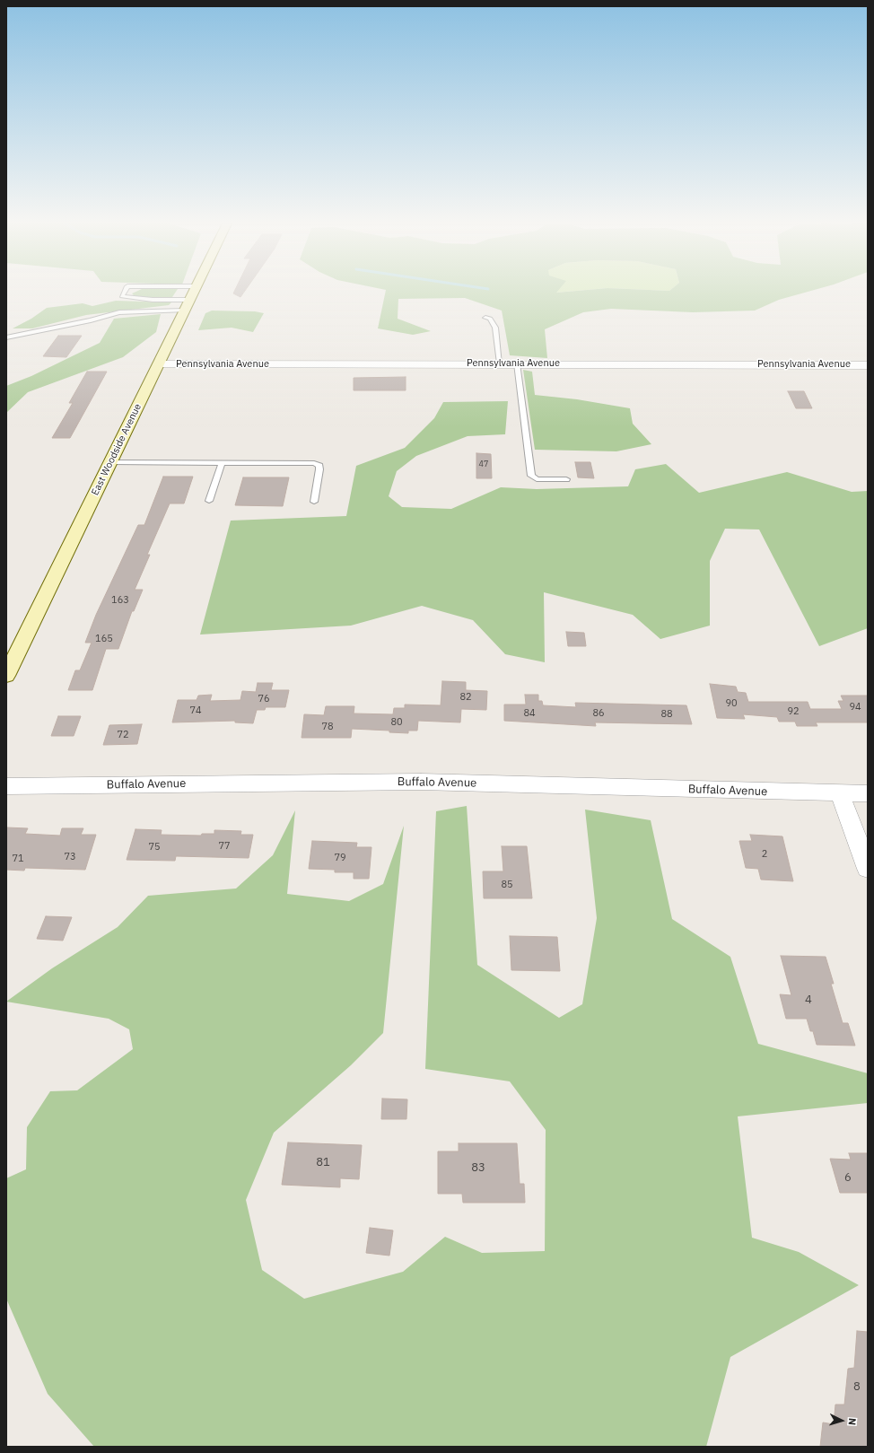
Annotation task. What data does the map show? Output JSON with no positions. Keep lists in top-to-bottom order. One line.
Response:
{"streets":{"main road":["East Woodside Avenue"],"street":["Pennsylvania Avenue","Buffalo Avenue"]},"crossings":[["Pennsylvania Avenue","East Woodside Avenue"]],"house_numbers":["47","163","165","82","76","90","94","74","92","84","86","88","80","78","72","77","75","2","73","79","71","85","4","81","83","6","8"],"north":"right"}
